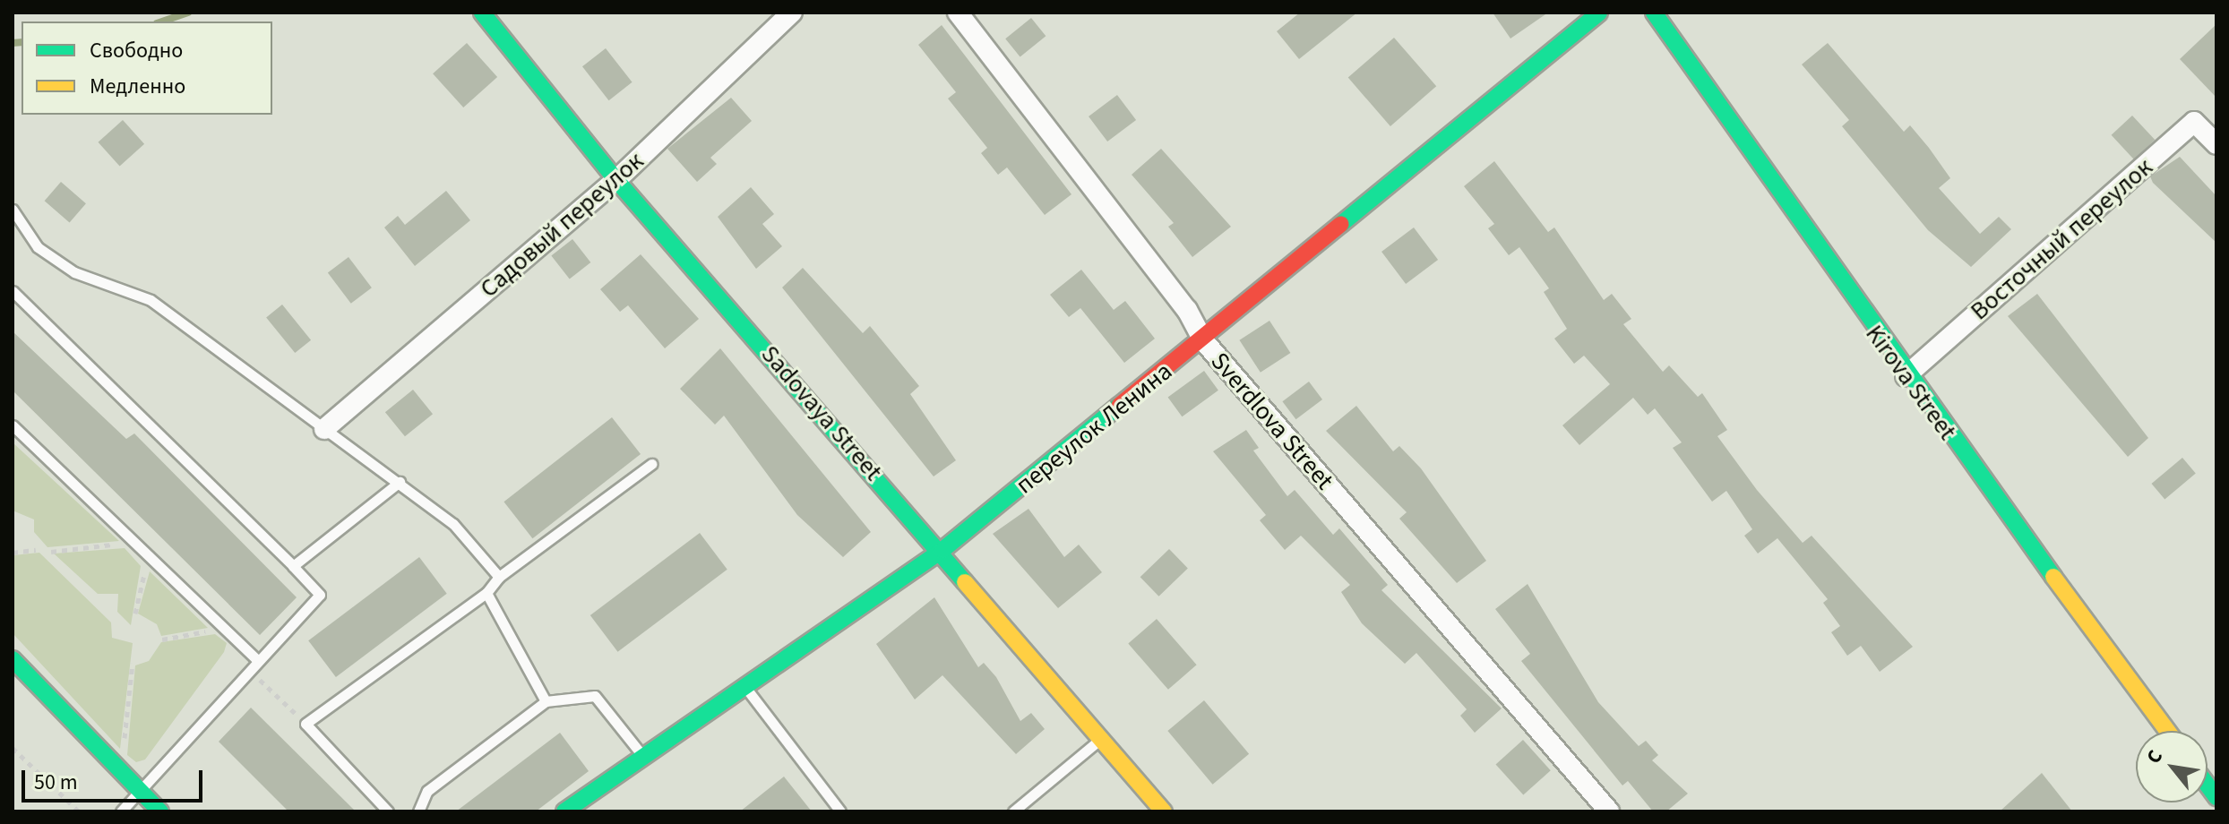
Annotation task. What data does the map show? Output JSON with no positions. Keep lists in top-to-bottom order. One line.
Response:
{"streets":{"street":["Садовый переулок","Восточный переулок","Kirova Street","Sadovaya Street","Sverdlova Street","переулок Ленина"]},"crossings":[["Садовый переулок","Sadovaya Street"],["Восточный переулок","Kirova Street"],["Sadovaya Street","переулок Ленина"],["Sverdlova Street","переулок Ленина"]],"legend":["Свободно","Медленно"],"scale_bar":"50 m","north":"top left"}
